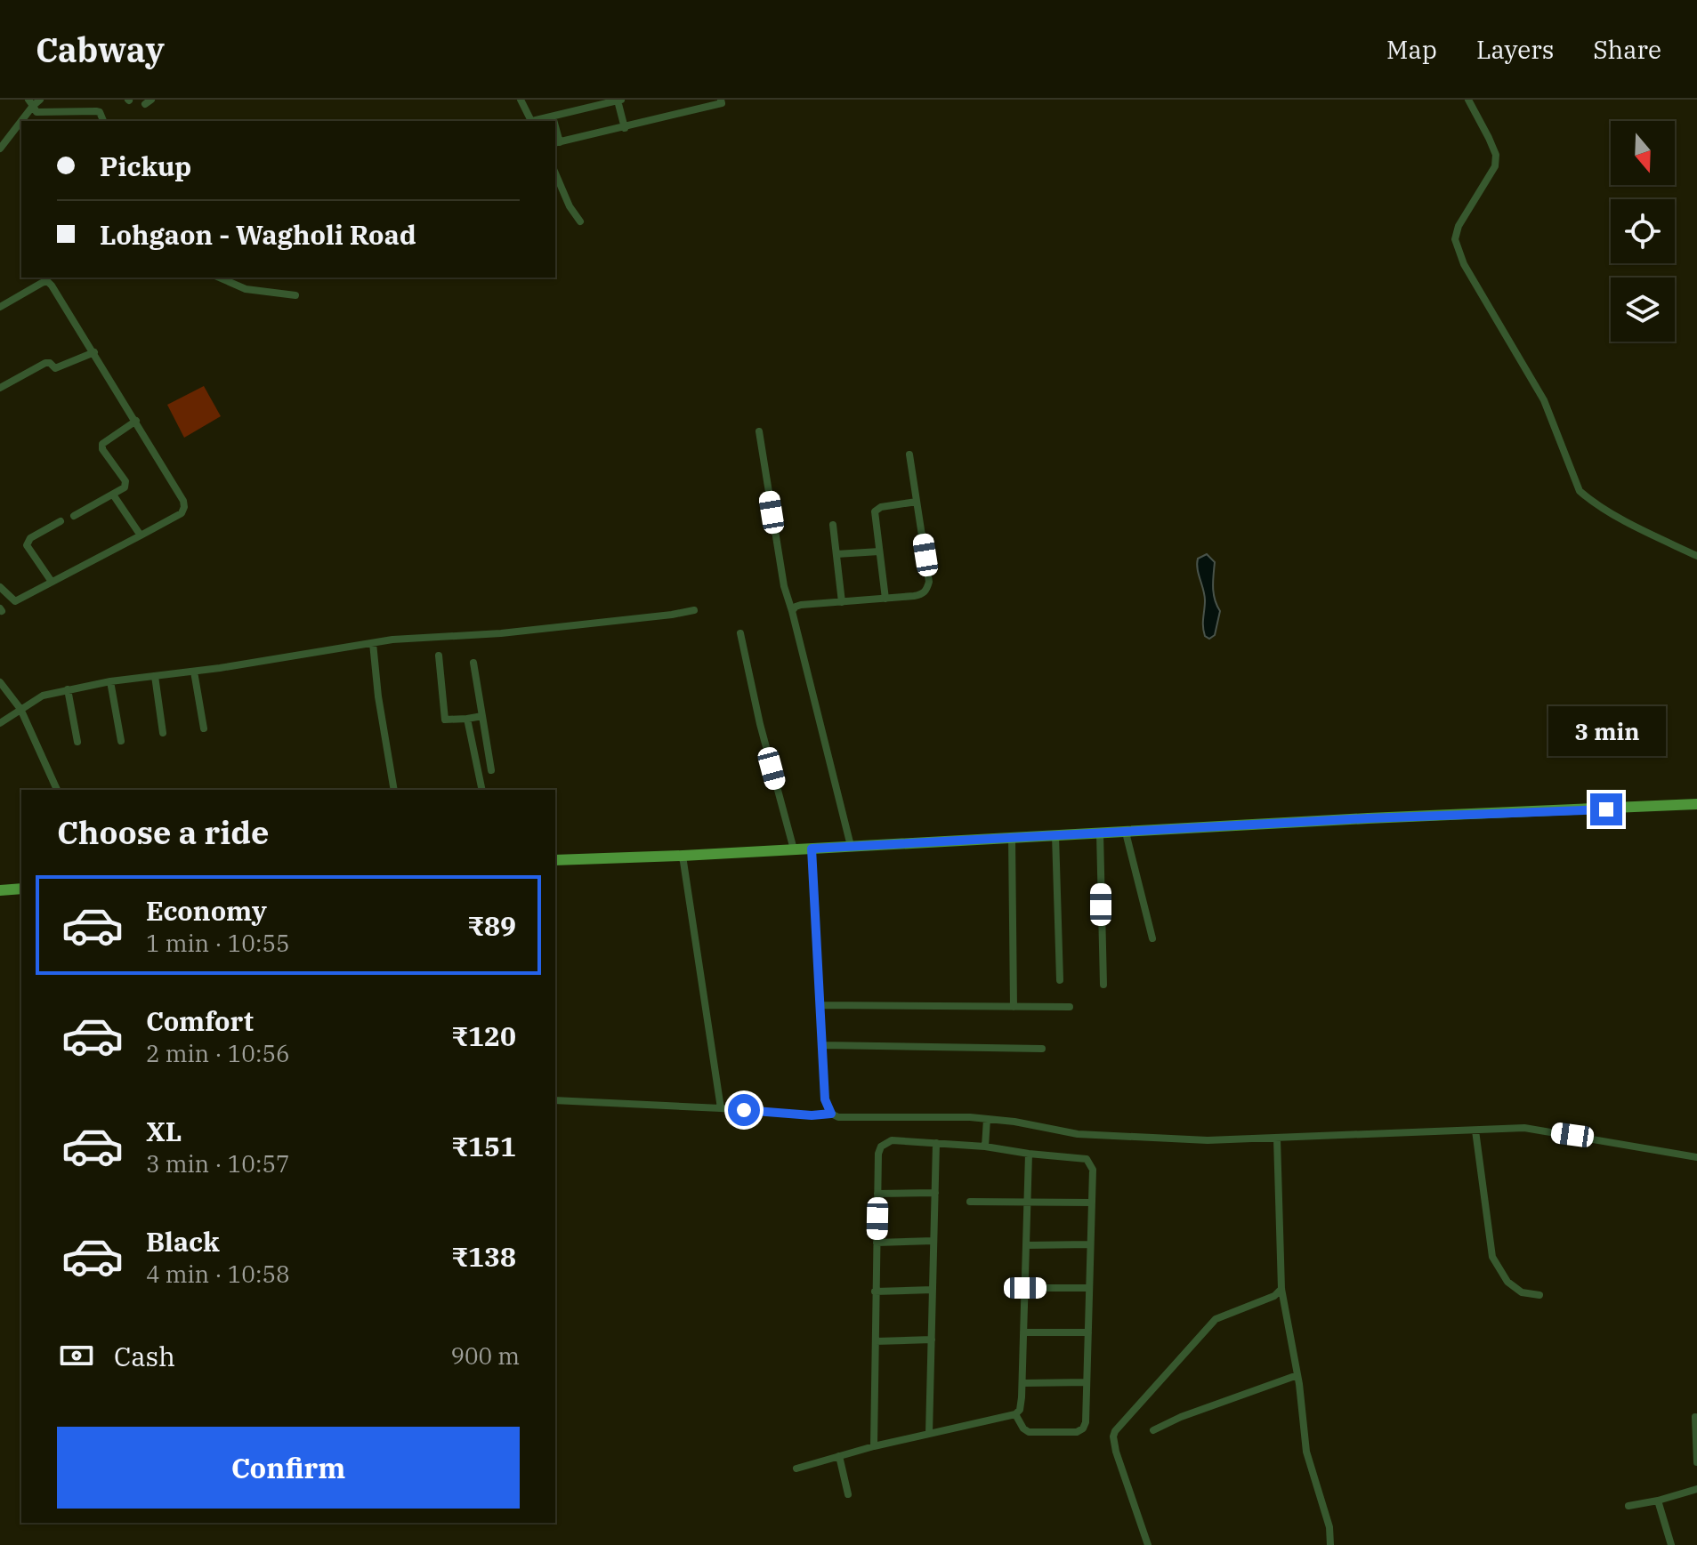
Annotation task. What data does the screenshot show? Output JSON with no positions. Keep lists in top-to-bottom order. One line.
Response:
{"north":"bottom","page":{"header":"Cabway","nav":["Map","Layers","Share"],"banner":["Pickup","Lohgaon - Wagholi Road"],"bubble":"3 min","heading":"Choose a ride","list":[{"name":"Economy","note":"1 min · 10:55","value":"₹89"},{"name":"Comfort","note":"2 min · 10:56","value":"₹120"},{"name":"XL","note":"3 min · 10:57","value":"₹151"},{"name":"Black","note":"4 min · 10:58","value":"₹138"}],"pay":["Cash","900 m"],"buttons":"Confirm"}}
